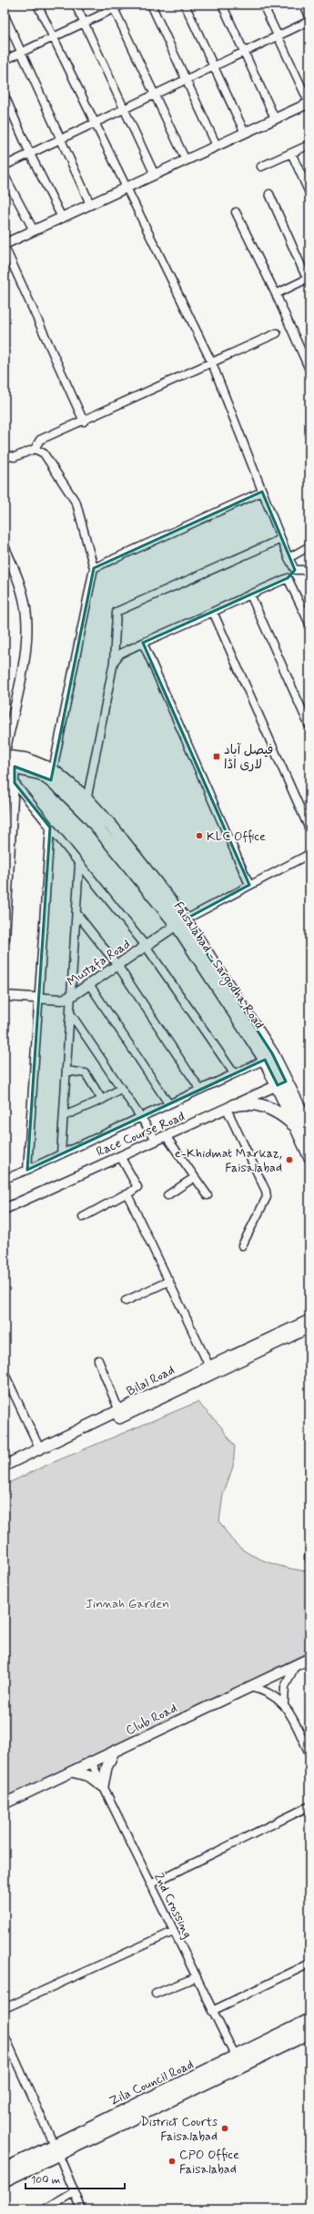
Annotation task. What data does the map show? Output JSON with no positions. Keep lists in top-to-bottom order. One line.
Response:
{"streets":{"main road":["Faisalabad - Sargodha Road","Bilal Road","Club Road","Zila Council Road"],"street":["Mustafa Road","Race Course Road","2nd Crossing"]},"crossings":[["Mustafa Road","Faisalabad - Sargodha Road"],["Faisalabad - Sargodha Road","Race Course Road"],["Club Road","2nd Crossing"],["2nd Crossing","Zila Council Road"]],"parks":["Jinnah Garden"],"places":{"transit":["فیصل آباد لاری اڈا"],"other":["KLC Office","e-Khidmat Markaz, Faisalabad","District Courts Faisalabad","CPO Office Faisalabad"]},"scale_bar":"100 m"}
